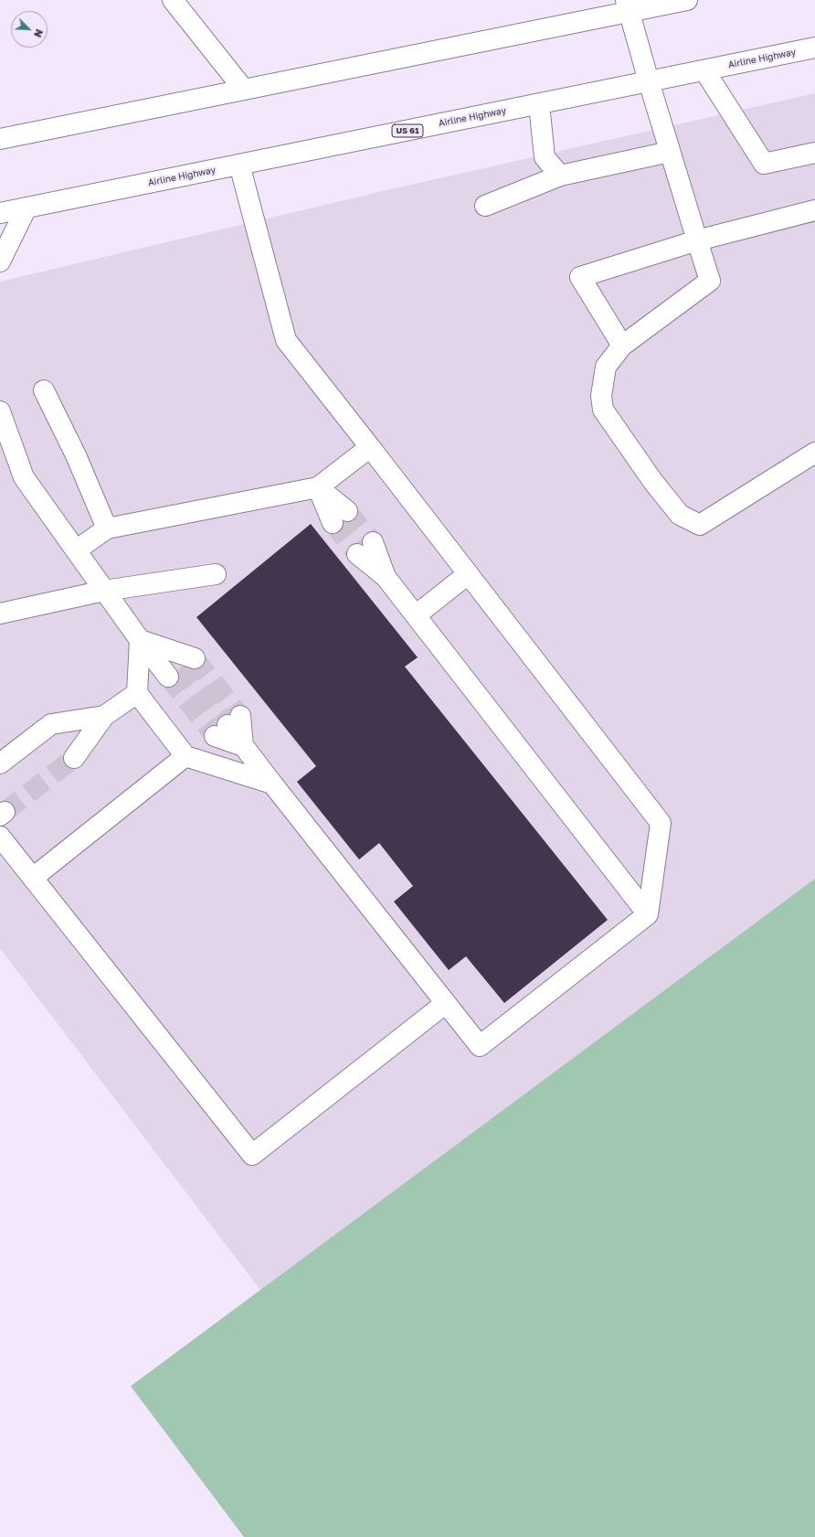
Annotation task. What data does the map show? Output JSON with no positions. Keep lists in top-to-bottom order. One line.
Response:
{"streets":{"main road":["Airline Highway","US 61"]},"north":"bottom right"}
